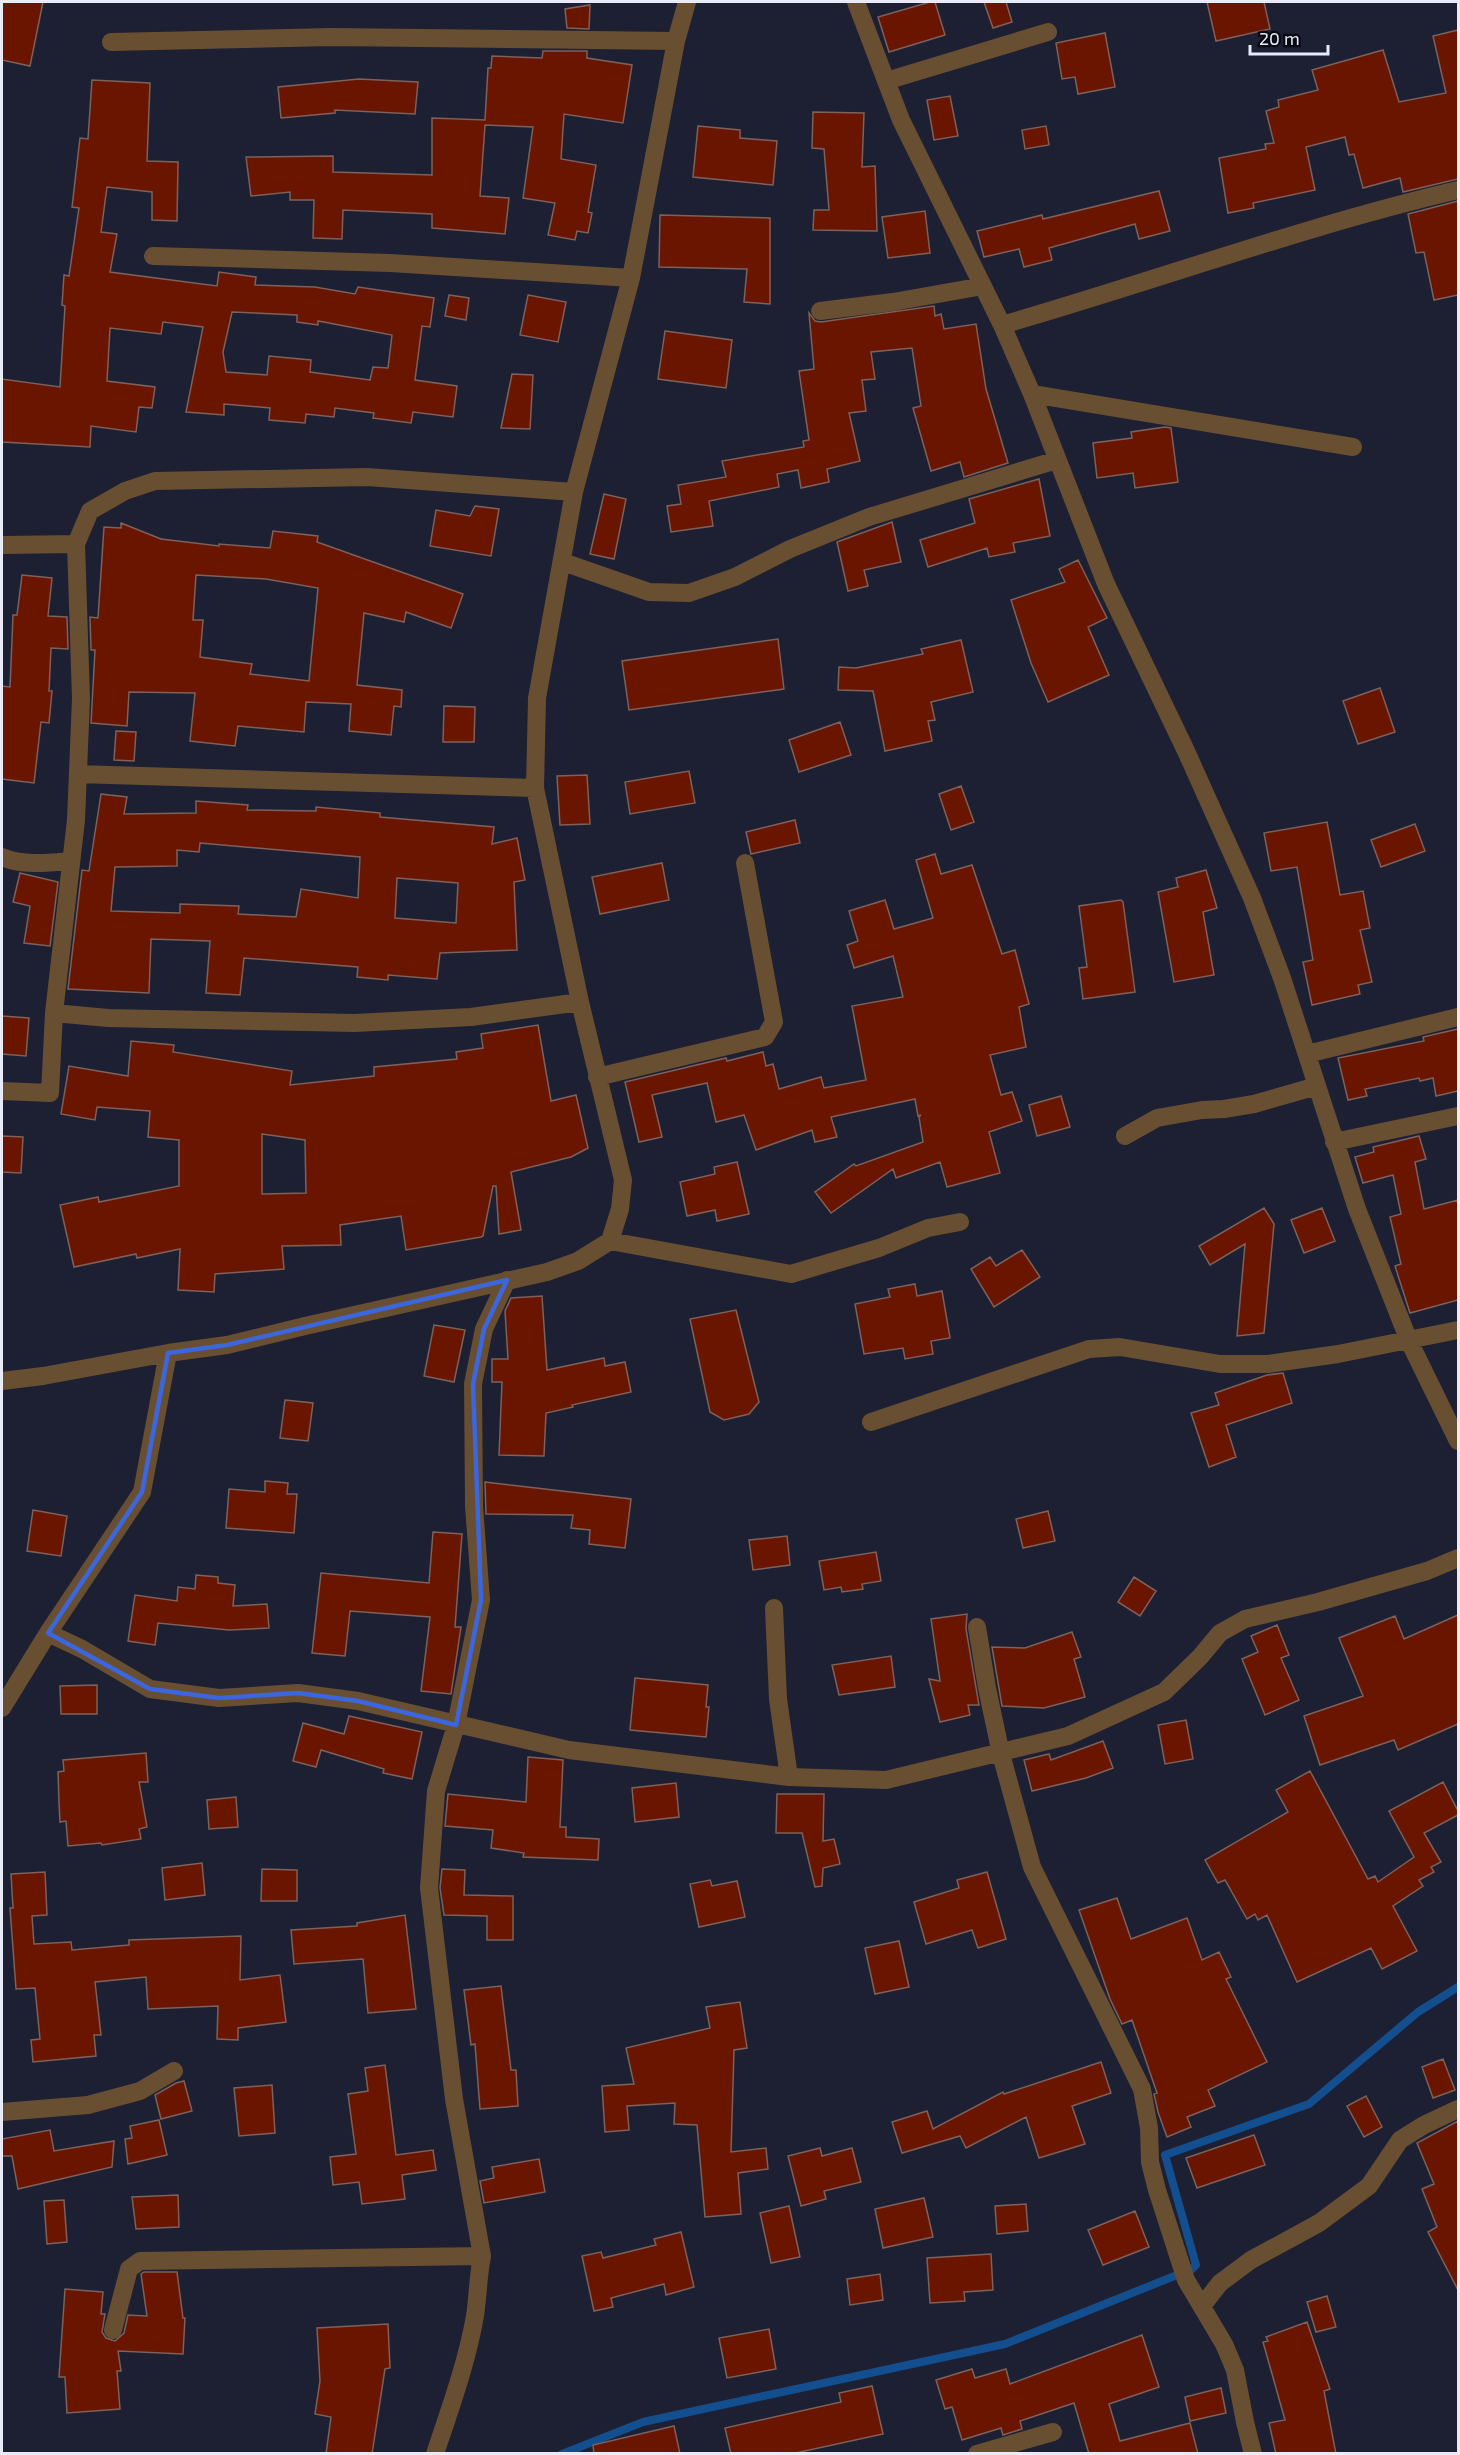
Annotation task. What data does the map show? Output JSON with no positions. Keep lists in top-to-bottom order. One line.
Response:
{"scale_bar":"20 m"}
